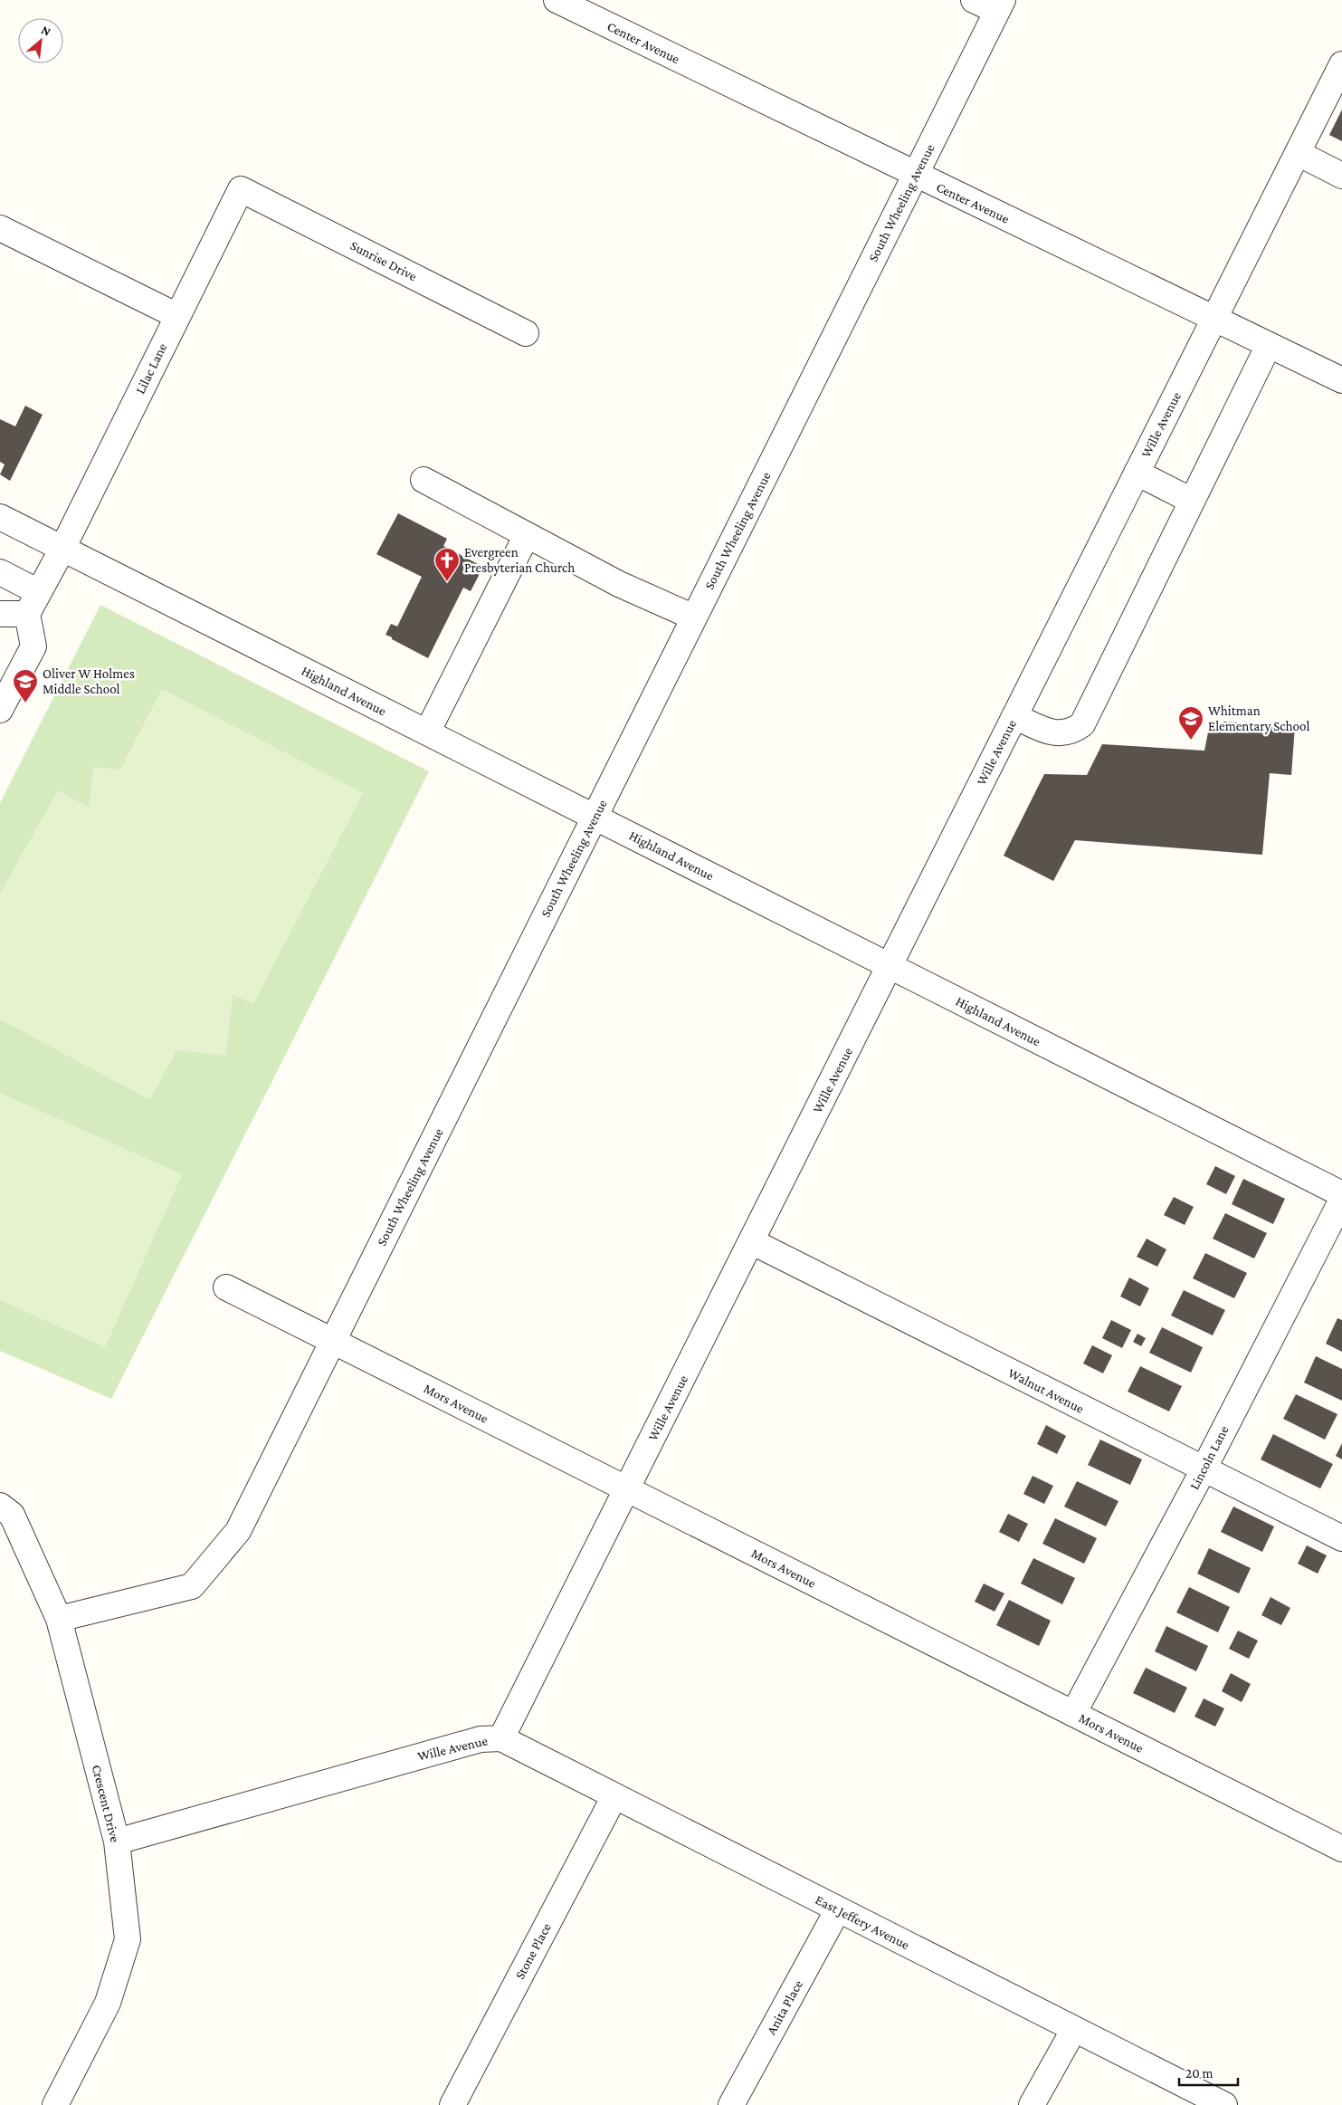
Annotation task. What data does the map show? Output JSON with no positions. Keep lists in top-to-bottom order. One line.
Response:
{"streets":{"street":["Center Avenue","South Wheeling Avenue","Sunrise Drive","Lilac Lane","Wille Avenue","Highland Avenue","Walnut Avenue","Mors Avenue","Lincoln Lane","Crescent Drive","East Jeffery Avenue","Stone Place","Anita Place"]},"crossings":[["Center Avenue","South Wheeling Avenue"],["Center Avenue","Wille Avenue"],["South Wheeling Avenue","Highland Avenue"],["South Wheeling Avenue","Mors Avenue"],["South Wheeling Avenue","Crescent Drive"],["Sunrise Drive","Lilac Lane"],["Lilac Lane","Highland Avenue"],["Wille Avenue","Highland Avenue"],["Wille Avenue","Walnut Avenue"],["Wille Avenue","Mors Avenue"],["Wille Avenue","Crescent Drive"],["Wille Avenue","East Jeffery Avenue"],["Walnut Avenue","Lincoln Lane"],["Mors Avenue","Lincoln Lane"],["East Jeffery Avenue","Stone Place"],["East Jeffery Avenue","Anita Place"]],"places":{"church":["Evergreen Presbyterian Church"],"school or university":["Oliver W Holmes Middle School","Whitman Elementary School"]},"scale_bar":"20 m","north":"top right"}
